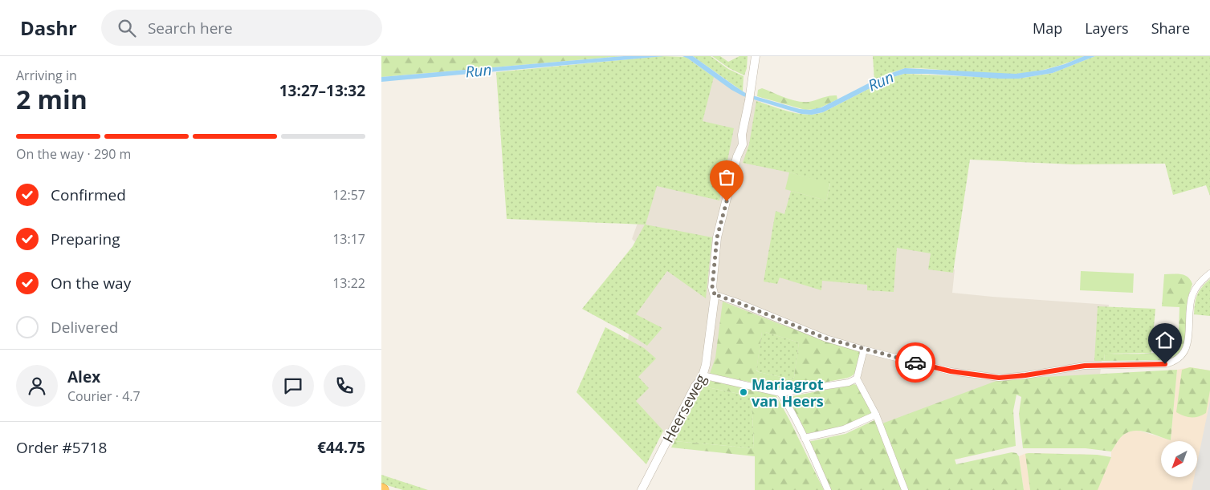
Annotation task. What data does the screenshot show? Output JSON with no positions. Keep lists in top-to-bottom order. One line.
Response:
{"streets":{"street":["Heerseweg"]},"water":["Run"],"places":["Mariagrot van Heers"],"north":"bottom left","page":{"header":"Dashr","search":"Search here","nav":["Map","Layers","Share"],"heading":["2 min","Arriving in","13:27–13:32"],"panel":["Alex","Courier · 4.7","Order #5718","€44.75"],"bar":"On the way · 290 m","list":[["Confirmed","12:57"],["Preparing","13:17"],["On the way","13:22"],"Delivered"]}}
